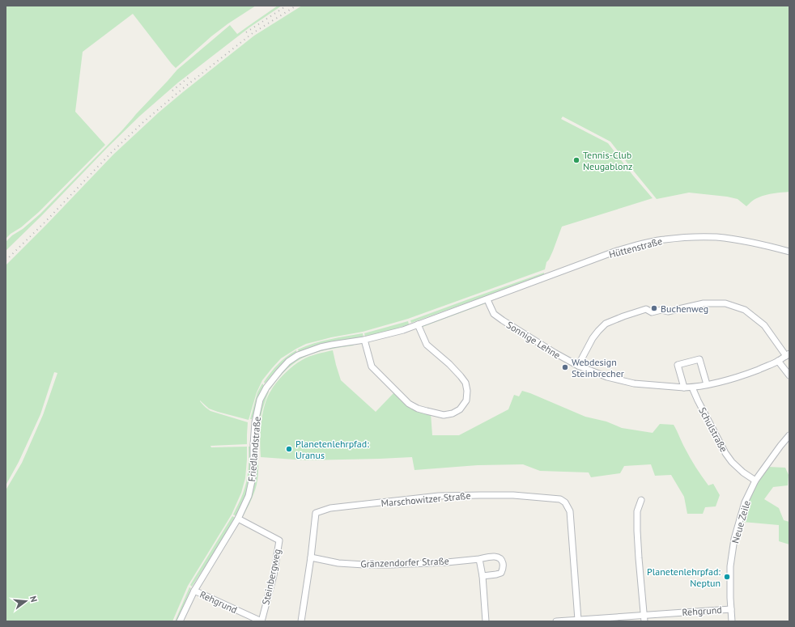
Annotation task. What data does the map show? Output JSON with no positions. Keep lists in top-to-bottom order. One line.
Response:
{"streets":{"street":["Hüttenstraße","Sonnige Lehne","Schulstraße","Friedlandstraße","Marschowitzer Straße","Neue Zeile","Gränzendorfer Straße","Steinbergweg","Rehgrund"]},"crossings":[["Hüttenstraße","Sonnige Lehne"],["Hüttenstraße","Friedlandstraße"],["Sonnige Lehne","Schulstraße"],["Sonnige Lehne","Friedlandstraße"],["Schulstraße","Neue Zeile"],["Friedlandstraße","Steinbergweg"],["Friedlandstraße","Rehgrund"],["Marschowitzer Straße","Gränzendorfer Straße"],["Marschowitzer Straße","Rehgrund"],["Neue Zeile","Rehgrund"],["Steinbergweg","Rehgrund"]],"places":["Tennis-Club Neugablonz","Buchenweg","Webdesign Steinbrecher","Planetenlehrpfad: Uranus","Planetenlehrpfad: Neptun"],"north":"right"}
